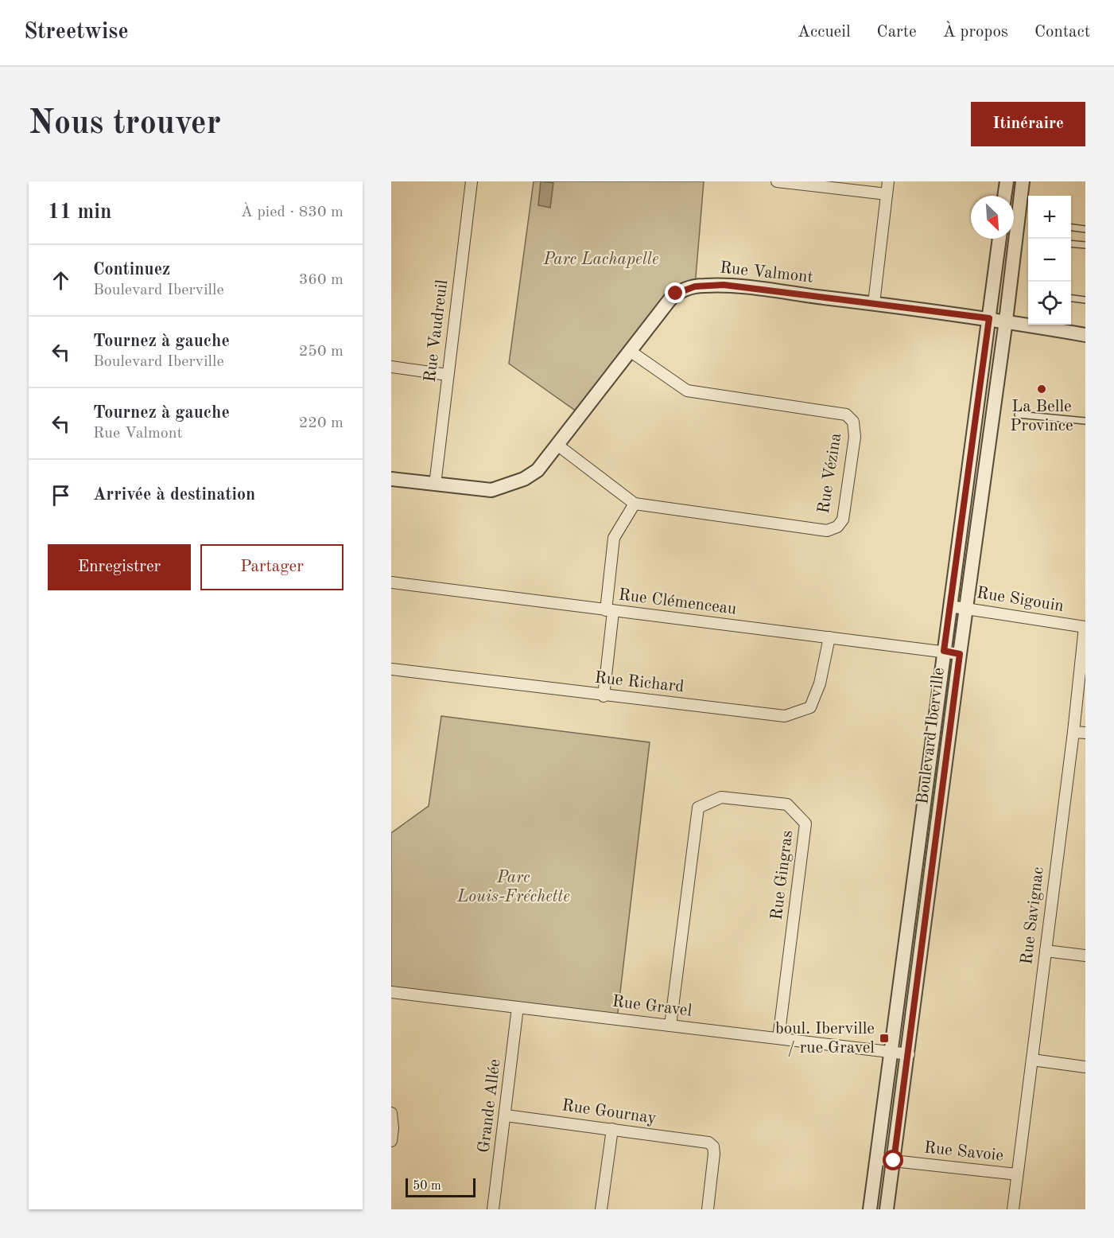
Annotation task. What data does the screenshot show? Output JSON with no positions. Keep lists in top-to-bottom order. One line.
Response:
{"streets":{"street":["Rue Valmont","Rue Vaudreuil","Rue Vézina","Rue Sigouin","Rue Clémenceau","Rue Richard","Boulevard Iberville","Rue Gingras","Rue Savignac","Rue Gravel","Grande Allée","Rue Gournay","Rue Savoie"]},"crossings":[["Rue Valmont","Rue Vaudreuil"],["Rue Valmont","Rue Vézina"],["Rue Valmont","Boulevard Iberville"],["Rue Sigouin","Boulevard Iberville"],["Rue Sigouin","Rue Savignac"],["Rue Clémenceau","Rue Richard"],["Rue Clémenceau","Boulevard Iberville"],["Boulevard Iberville","Rue Gravel"],["Boulevard Iberville","Rue Savoie"],["Rue Gingras","Rue Gravel"],["Rue Savignac","Rue Savoie"],["Rue Gravel","Grande Allée"],["Grande Allée","Rue Gournay"]],"parks":["Parc Lachapelle","Parc Louis-Fréchette"],"places":{"other":["La Belle Province"],"transit":["boul. Iberville / rue Gravel"]},"scale_bar":"50 m","north":"bottom right","page":{"header":"Streetwise","nav":["Accueil","Carte","À propos","Contact"],"buttons":["Itinéraire",["Enregistrer","Partager"]],"title":"Nous trouver","heading":["11 min","À pied · 830 m"],"map_buttons":["+","−"],"list":[["Continuez","Boulevard Iberville","360 m"],["Tournez à gauche","Boulevard Iberville","250 m"],["Tournez à gauche","Rue Valmont","220 m"],"Arrivée à destination"],"scale":"50 m"}}
